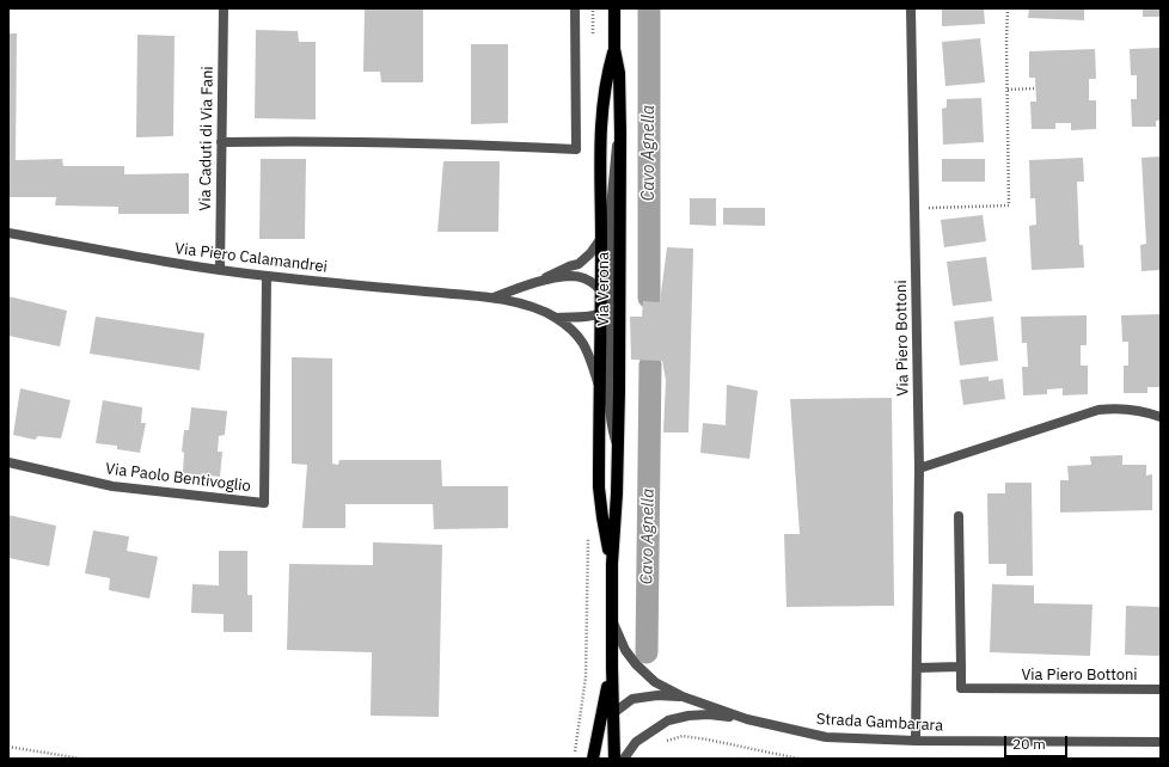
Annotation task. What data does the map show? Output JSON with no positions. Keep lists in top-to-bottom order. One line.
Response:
{"streets":{"main road":["Via Verona"],"street":["Via Caduti di Via Fani","Via Piero Calamandrei","Via Piero Bottoni","Via Paolo Bentivoglio","Strada Gambarara"]},"crossings":[["Via Caduti di Via Fani","Via Piero Calamandrei"],["Via Piero Calamandrei","Via Verona"],["Via Piero Calamandrei","Via Paolo Bentivoglio"],["Via Verona","Strada Gambarara"],["Via Piero Bottoni","Strada Gambarara"]],"water":["Cavo Agnella"],"scale_bar":"20 m"}
